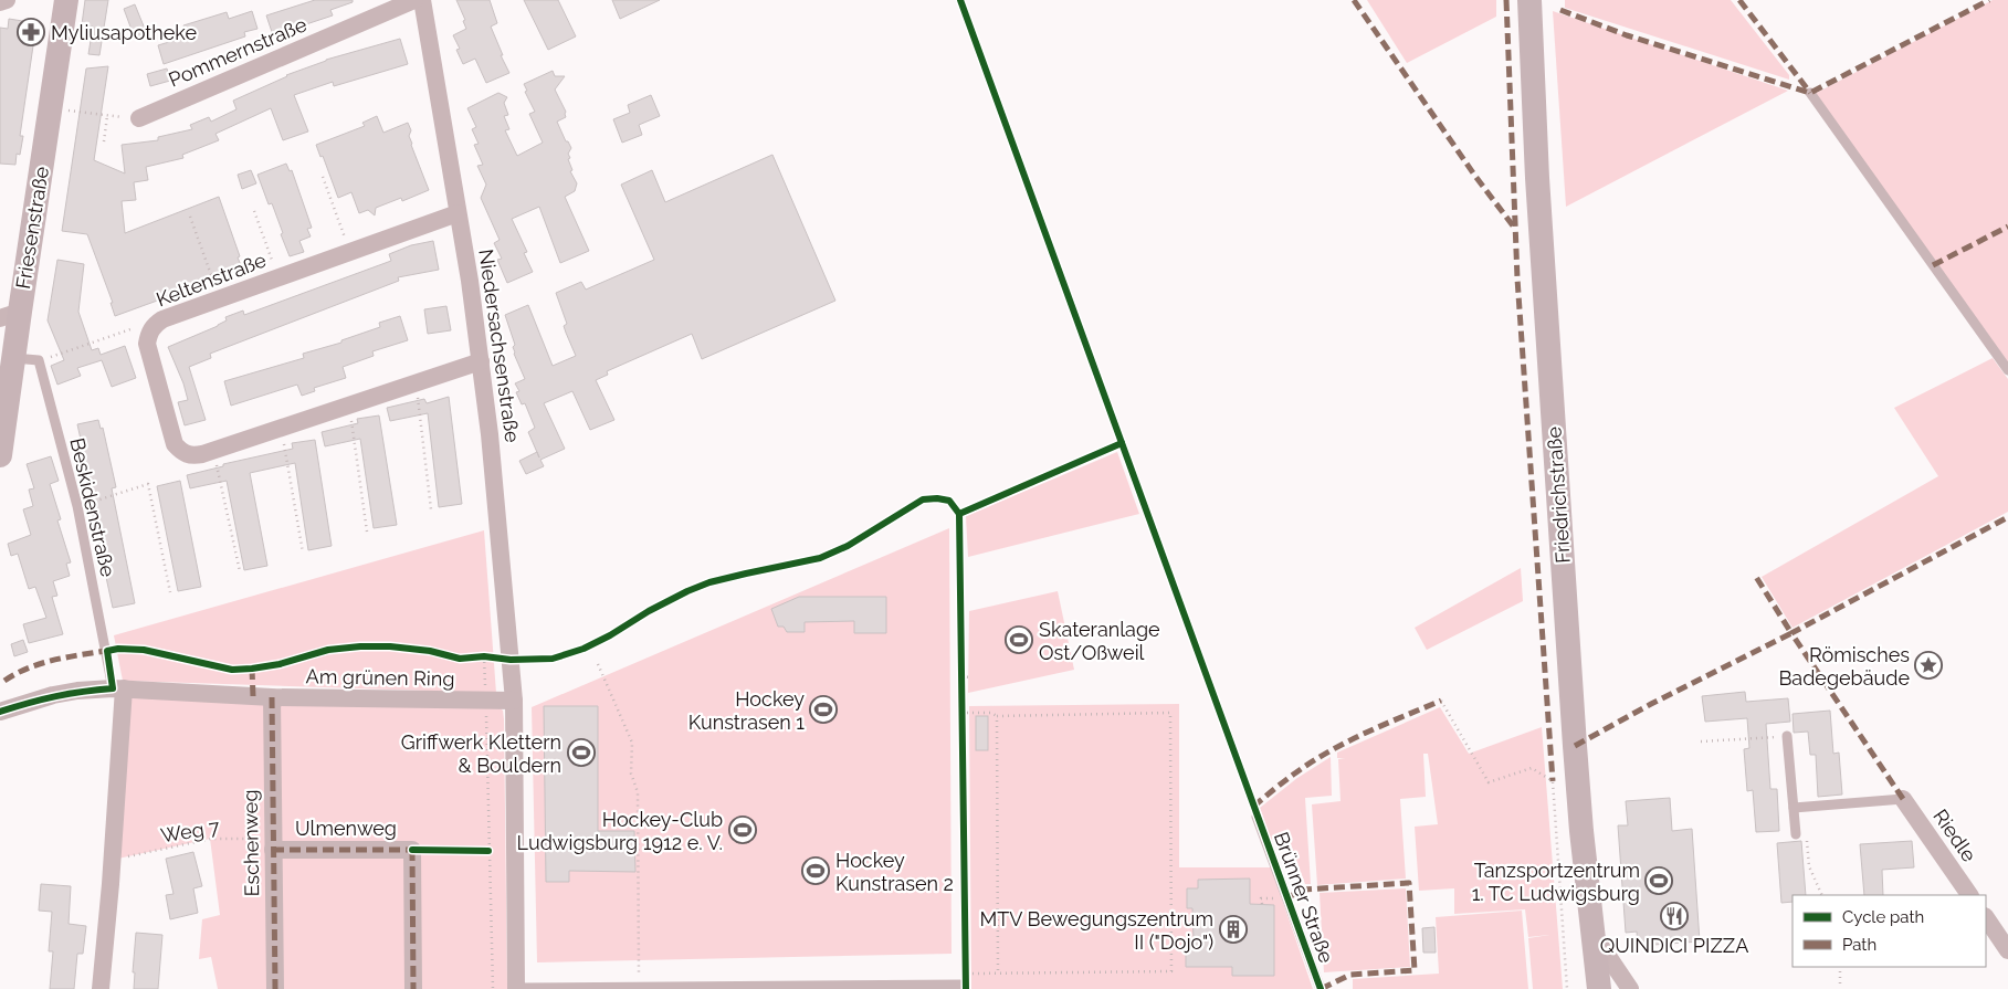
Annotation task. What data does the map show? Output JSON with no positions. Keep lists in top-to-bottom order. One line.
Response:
{"streets":{"main road":["Friesenstraße","Friedrichstraße"],"street":["Pommernstraße","Keltenstraße","Niedersachsenstraße","Am grünen Ring","Ulmenweg","Riedle","Eschenweg"],"lane":["Beskidenstraße","Brünner Straße"],"path":["Weg 7"]},"crossings":[["Keltenstraße","Niedersachsenstraße"],["Niedersachsenstraße","Am grünen Ring"],["Beskidenstraße","Am grünen Ring"],["Am grünen Ring","Eschenweg"],["Ulmenweg","Weg 7"],["Ulmenweg","Eschenweg"],["Weg 7","Eschenweg"]],"places":{"pharmacy":["Myliusapotheke"],"sports":["Skateranlage Ost/Oßweil","Hockey Kunstrasen 1","Griffwerk Klettern & Bouldern","Hockey-Club Ludwigsburg 1912 e. V.","Hockey Kunstrasen 2","Tanzsportzentrum 1. TC Ludwigsburg"],"place":["Römisches Badegebäude"],"restaurant":["QUINDICI PIZZA"],"building":["MTV Bewegungszentrum II (\"Dojo\")"]},"legend":["Cycle path","Path"]}
